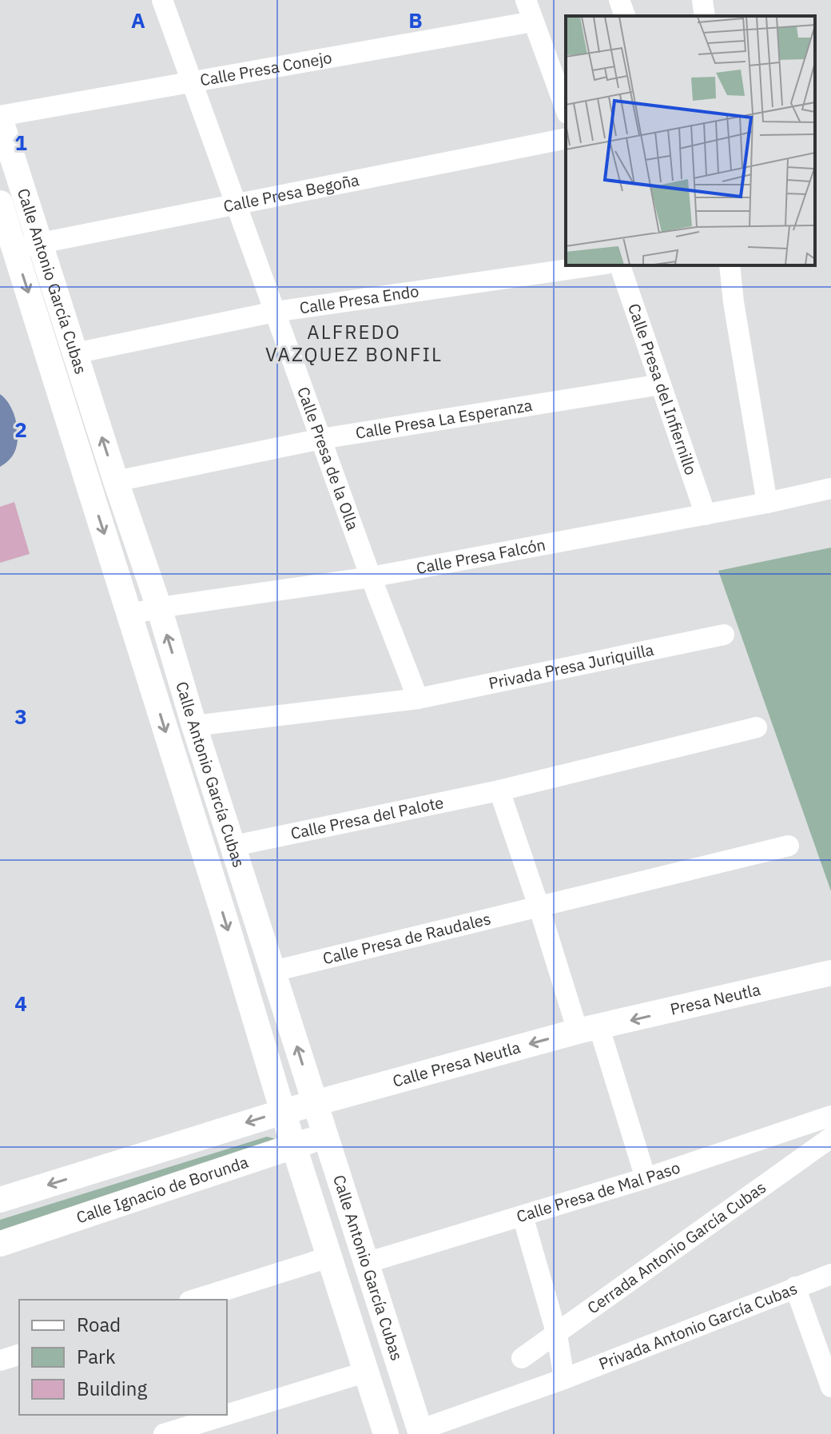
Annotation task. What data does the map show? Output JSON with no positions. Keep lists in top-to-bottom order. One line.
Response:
{"streets":{"street":["Calle Presa Conejo","Calle Presa Begoña","Calle Antonio García Cubas","Calle Presa Endo","Calle Presa del Infiernillo","Calle Presa La Esperanza","Calle Presa de la Olla","Calle Presa Falcón","Privada Presa Juriquilla","Calle Presa del Palote","Calle Presa de Raudales","Presa Neutla","Calle Presa Neutla","Calle Ignacio de Borunda","Calle Presa de Mal Paso","Cerrada Antonio García Cubas","Privada Antonio García Cubas"]},"crossings":[["Calle Presa Conejo","Calle Antonio García Cubas"],["Calle Presa Conejo","Calle Presa de la Olla"],["Calle Presa Begoña","Calle Antonio García Cubas"],["Calle Presa Begoña","Calle Presa de la Olla"],["Calle Antonio García Cubas","Calle Presa Endo"],["Calle Antonio García Cubas","Calle Presa La Esperanza"],["Calle Antonio García Cubas","Calle Presa Falcón"],["Calle Antonio García Cubas","Privada Presa Juriquilla"],["Calle Antonio García Cubas","Calle Presa del Palote"],["Calle Antonio García Cubas","Calle Presa de Raudales"],["Calle Antonio García Cubas","Calle Presa Neutla"],["Calle Antonio García Cubas","Calle Ignacio de Borunda"],["Calle Antonio García Cubas","Calle Presa de Mal Paso"],["Calle Antonio García Cubas","Privada Antonio García Cubas"],["Calle Presa Endo","Calle Presa de la Olla"],["Calle Presa del Infiernillo","Calle Presa La Esperanza"],["Calle Presa del Infiernillo","Calle Presa Falcón"],["Calle Presa La Esperanza","Calle Presa de la Olla"],["Calle Presa de la Olla","Calle Presa Falcón"],["Calle Presa de la Olla","Privada Presa Juriquilla"],["Presa Neutla","Calle Presa Neutla"]],"one_way":["Presa Neutla","Calle Presa Neutla"],"districts":["ALFREDO VAZQUEZ BONFIL"],"legend":["Road","Park","Building"],"grid":{"columns":["A","B"],"rows":["1","2","3","4"]}}
